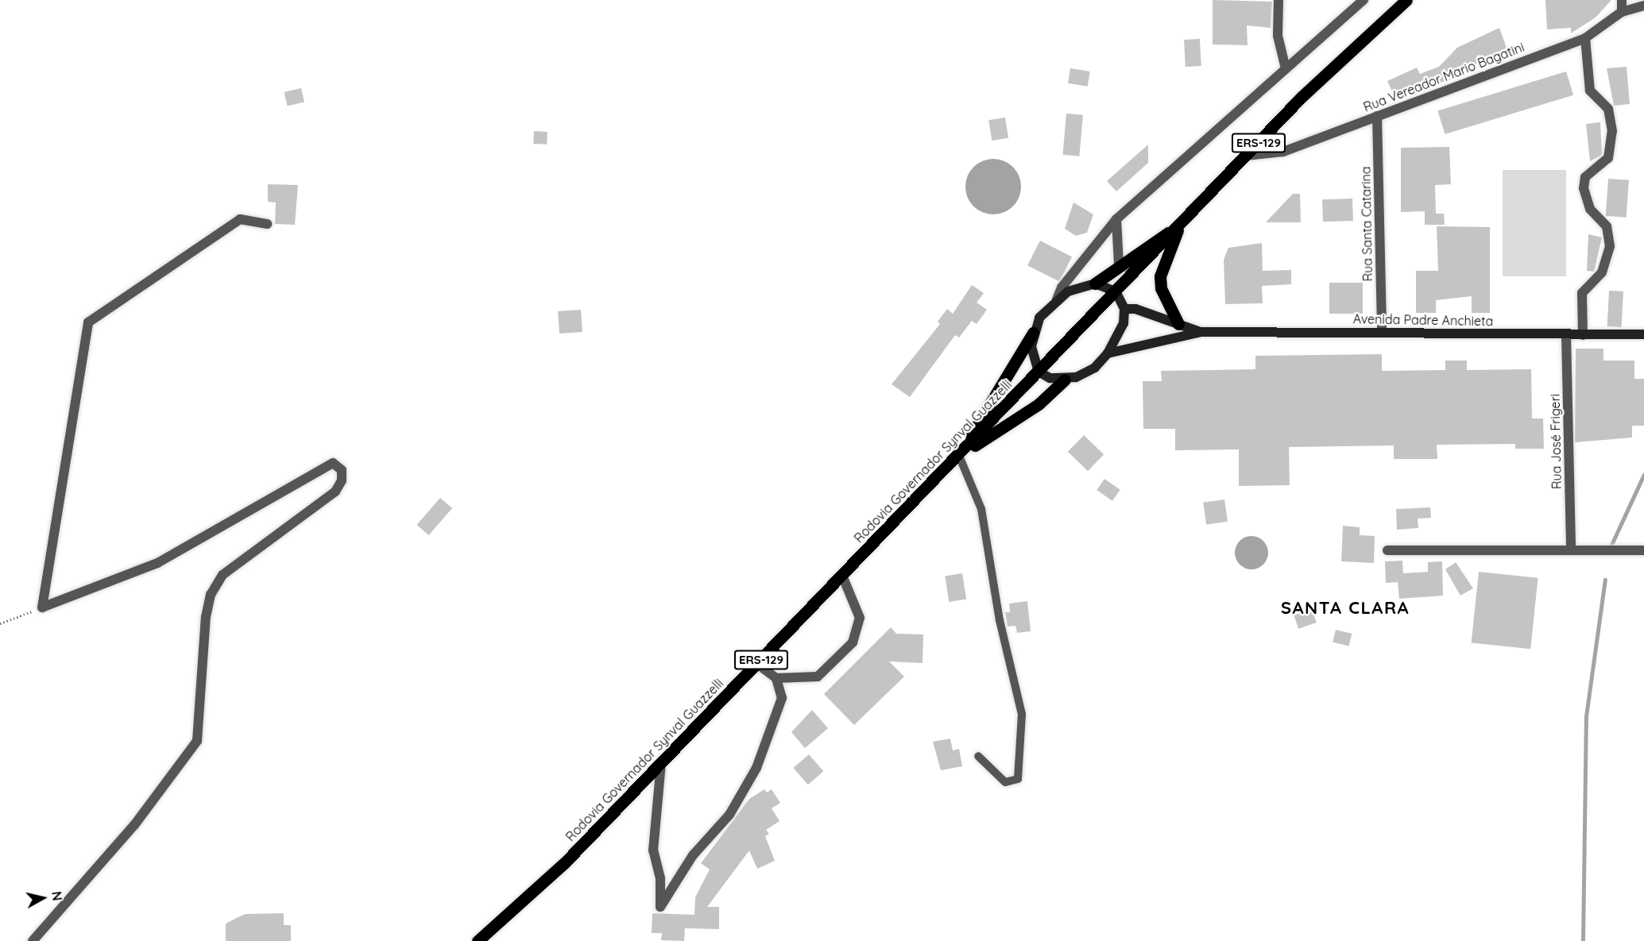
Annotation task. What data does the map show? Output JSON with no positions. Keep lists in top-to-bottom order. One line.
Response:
{"streets":{"main road":["ERS-129","Rodovia Governador Synval Guazzelli"],"street":["Rua Vereador Mario Bagatini","Rua Santa Catarina","Avenida Padre Anchieta","Rua José Frigeri"]},"crossings":[["Rua Vereador Mario Bagatini","Rua Santa Catarina"],["Rua Vereador Mario Bagatini","Rodovia Governador Synval Guazzelli"],["Rua Santa Catarina","Avenida Padre Anchieta"],["Avenida Padre Anchieta","Rua José Frigeri"]],"districts":["SANTA CLARA"],"north":"right"}
